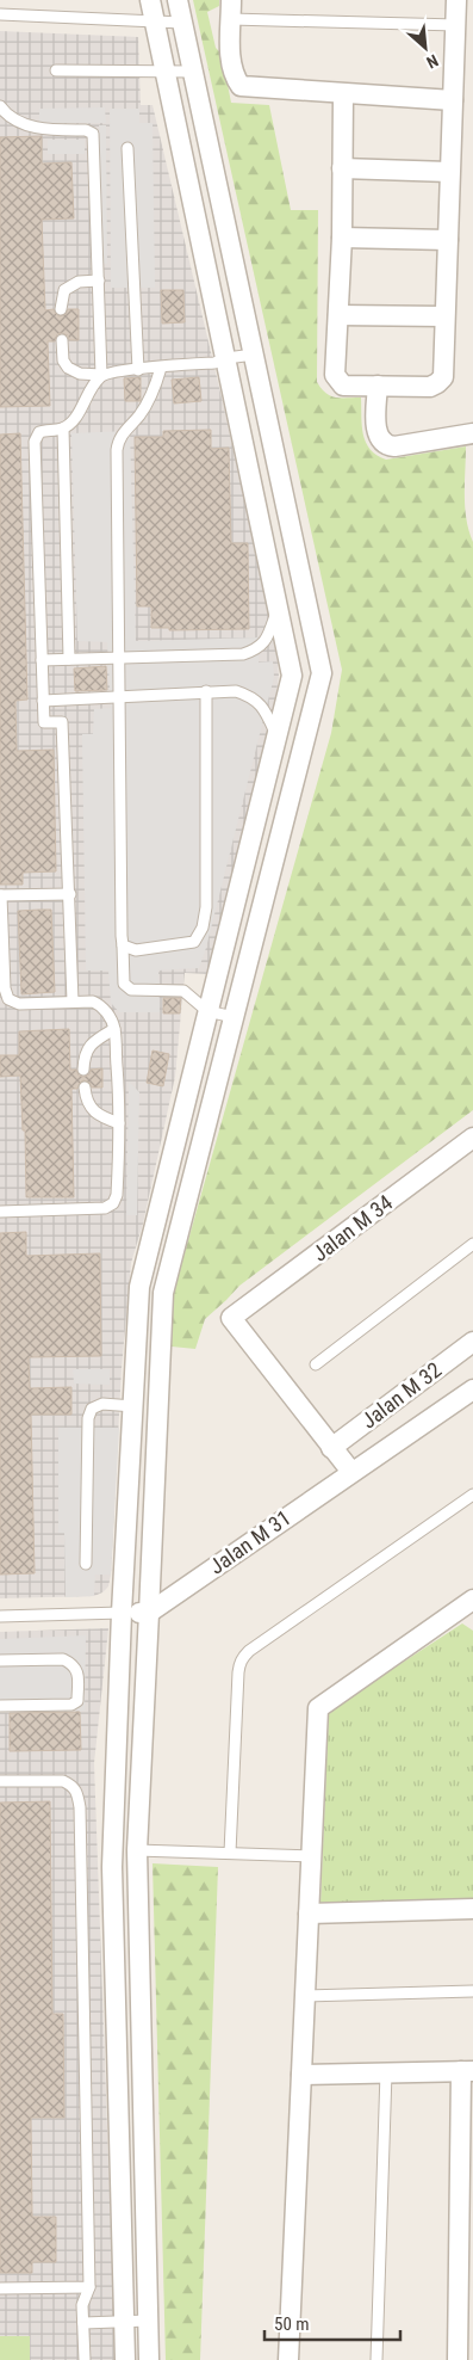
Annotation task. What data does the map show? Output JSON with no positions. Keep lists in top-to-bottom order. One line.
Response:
{"streets":{"street":["Jalan M 34","Jalan M 32","Jalan M 31"]},"crossings":[["Jalan M 34","Jalan M 32"]],"scale_bar":"50 m","north":"bottom right"}
